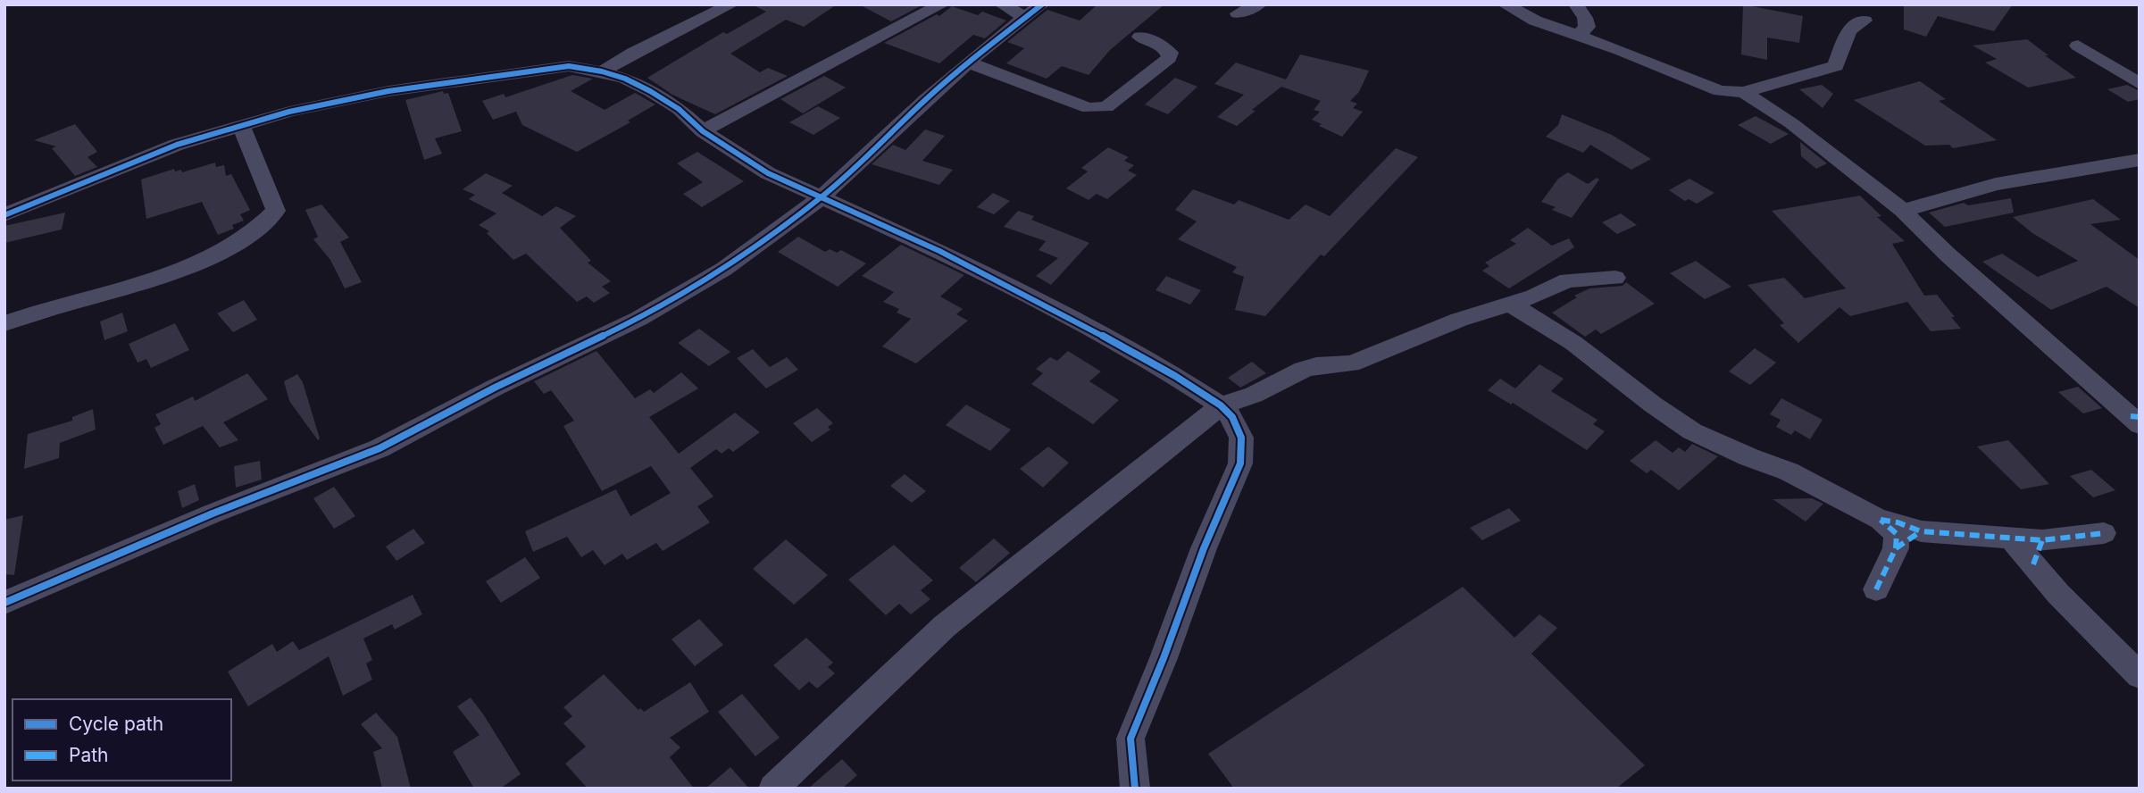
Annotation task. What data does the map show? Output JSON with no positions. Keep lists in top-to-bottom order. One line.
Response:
{"legend":["Cycle path","Path"]}
